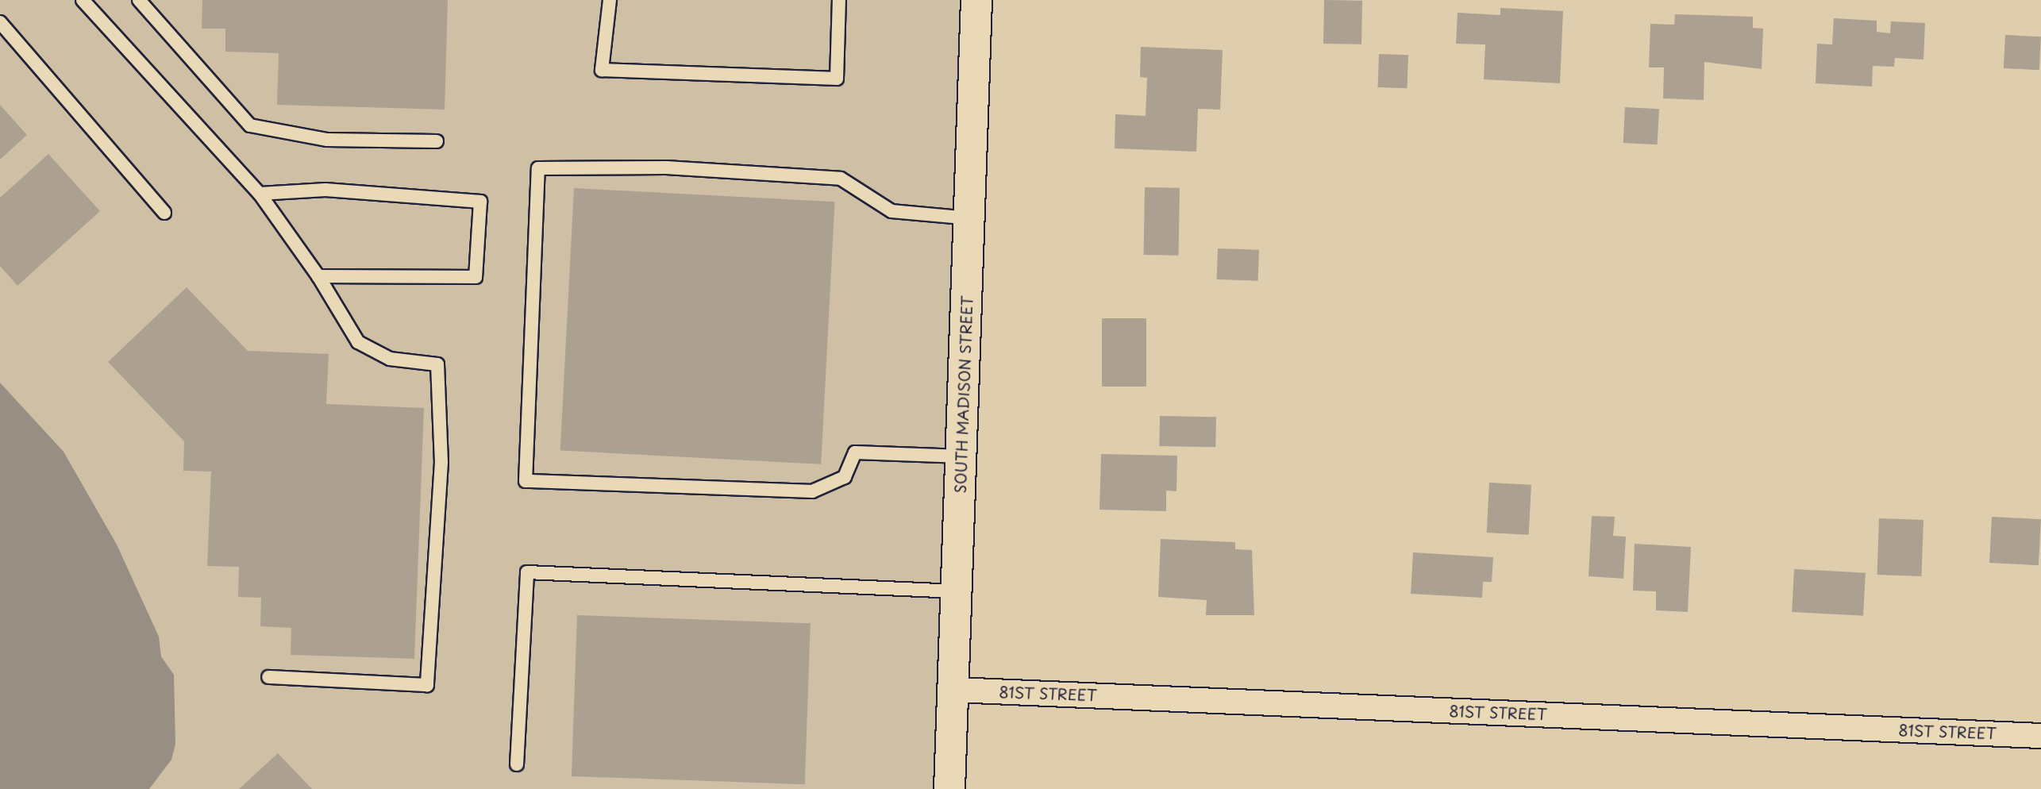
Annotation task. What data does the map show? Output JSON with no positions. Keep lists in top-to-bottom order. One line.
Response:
{"streets":{"street":["SOUTH MADISON STREET","81ST STREET"]},"crossings":[["SOUTH MADISON STREET","81ST STREET"]]}
